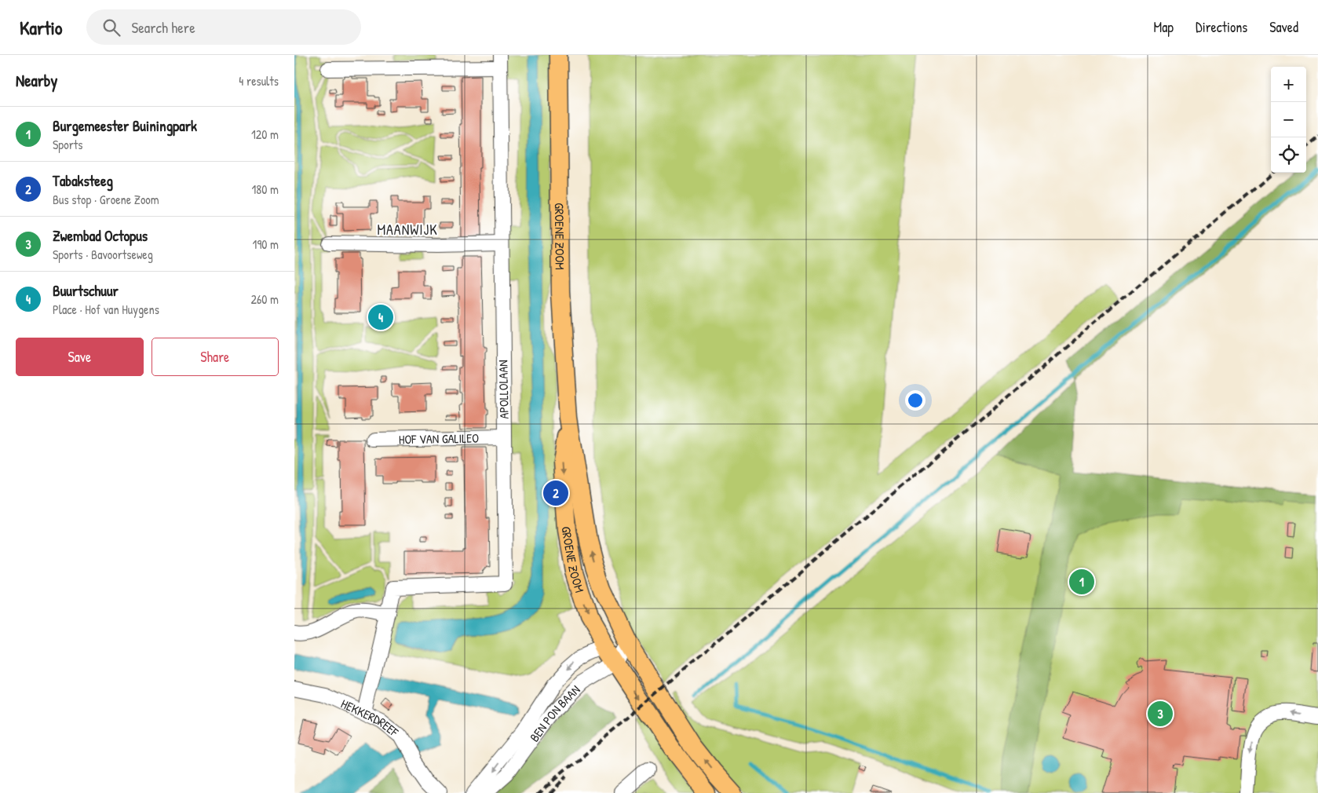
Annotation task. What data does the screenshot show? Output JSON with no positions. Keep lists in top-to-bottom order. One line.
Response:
{"streets":{"main road":["GROENE ZOOM"],"street":["APOLLOLAAN","HOF VAN GALILEO","BEN PON BAAN","HEKKERDREEF"]},"crossings":[["GROENE ZOOM","BEN PON BAAN"],["APOLLOLAAN","HOF VAN GALILEO"]],"districts":["MAANWIJK"],"page":{"header":"Kartio","search":"Search here","nav":["Map","Directions","Saved"],"heading":["Nearby","4 results"],"map_buttons":["+","−"],"list":[{"mark":"1","name":"Burgemeester Buiningpark","note":"Sports","value":"120 m"},{"mark":"2","name":"Tabaksteeg","note":"Bus stop · Groene Zoom","value":"180 m"},{"mark":"3","name":"Zwembad Octopus","note":"Sports · Bavoortseweg","value":"190 m"},{"mark":"4","name":"Buurtschuur","note":"Place · Hof van Huygens","value":"260 m"}],"pins":["4","2","1","3"],"buttons":["Save","Share"]}}
